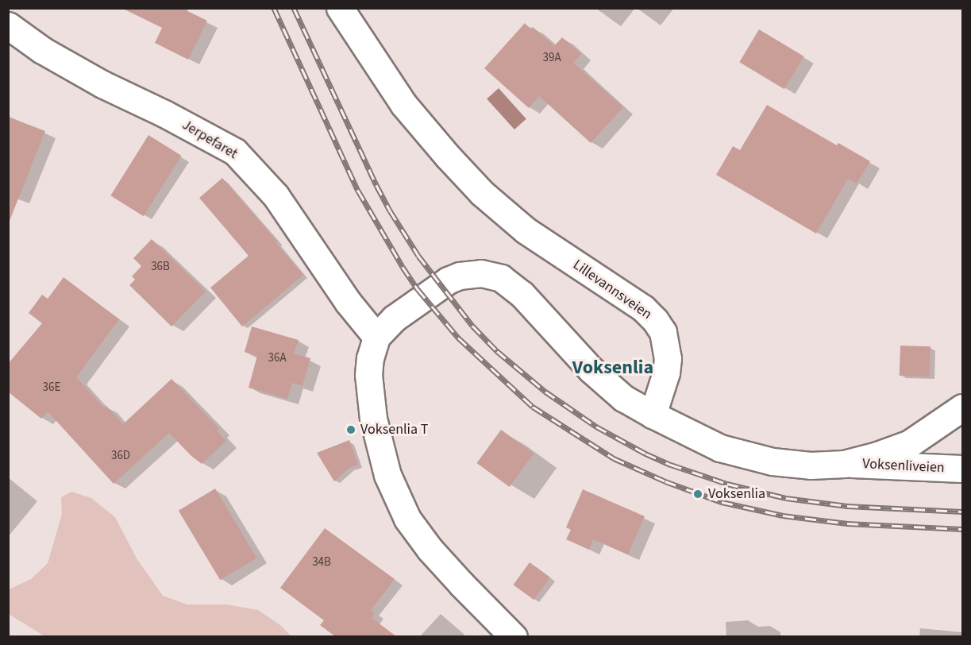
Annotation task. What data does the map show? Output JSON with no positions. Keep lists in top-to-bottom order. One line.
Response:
{"streets":{"street":["Jerpefaret","Lillevannsveien","Voksenliveien"]},"districts":["Voksenlia"],"places":["Voksenlia T","Voksenlia"],"house_numbers":["39A","36B","36A","36E","36D","34B"]}
